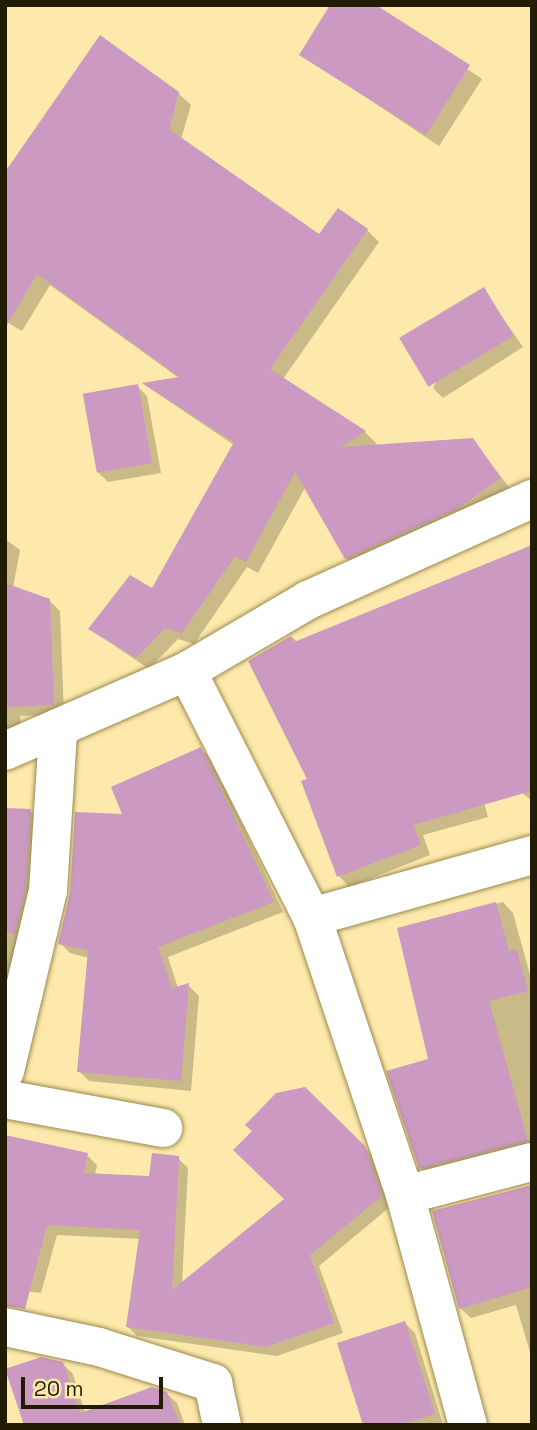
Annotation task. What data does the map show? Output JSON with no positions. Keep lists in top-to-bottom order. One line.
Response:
{"scale_bar":"20 m"}
